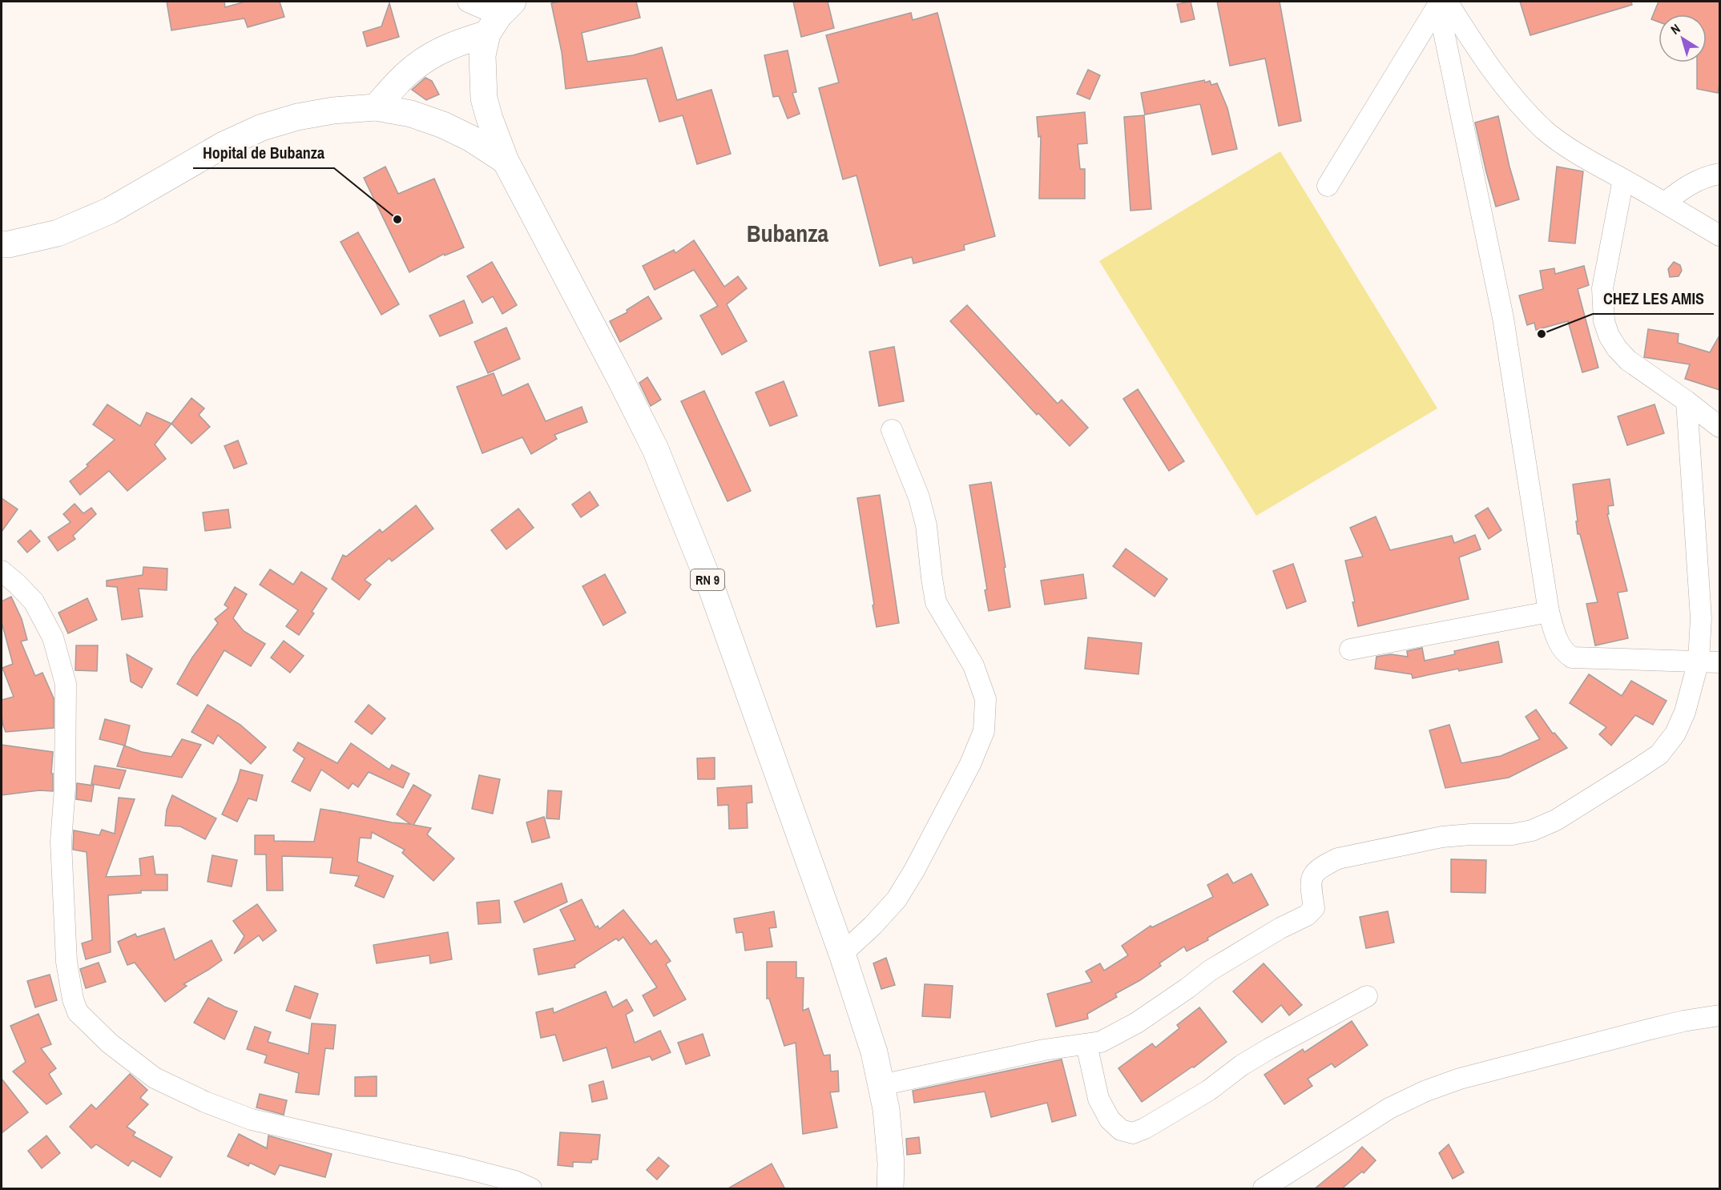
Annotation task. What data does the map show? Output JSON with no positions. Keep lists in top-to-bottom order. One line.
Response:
{"streets":{"main road":["RN 9"]},"districts":["Bubanza"],"places":["Hopital de Bubanza","CHEZ LES AMIS"],"north":"top left"}
